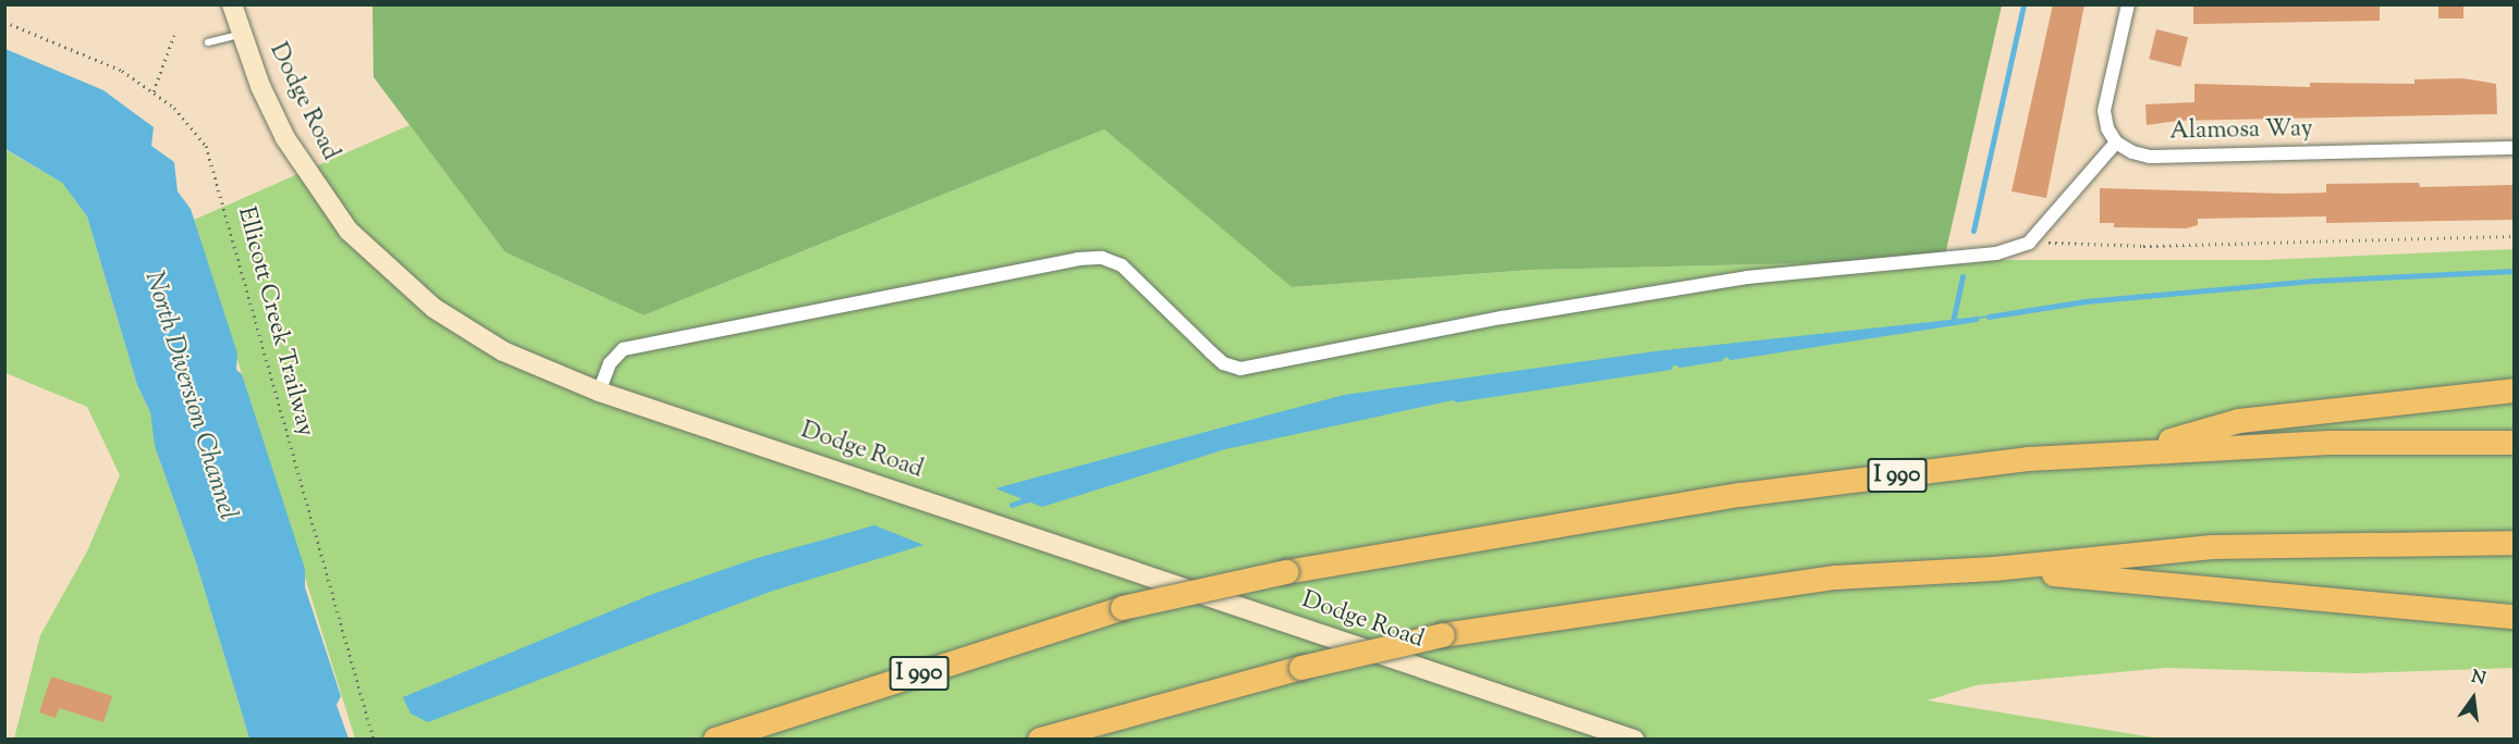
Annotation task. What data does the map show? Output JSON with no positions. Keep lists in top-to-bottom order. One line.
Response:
{"streets":{"highway":["I 990"],"street":["Dodge Road","Alamosa Way"],"path":["Ellicott Creek Trailway"]},"water":["North Diversion Channel"],"north":"top"}
